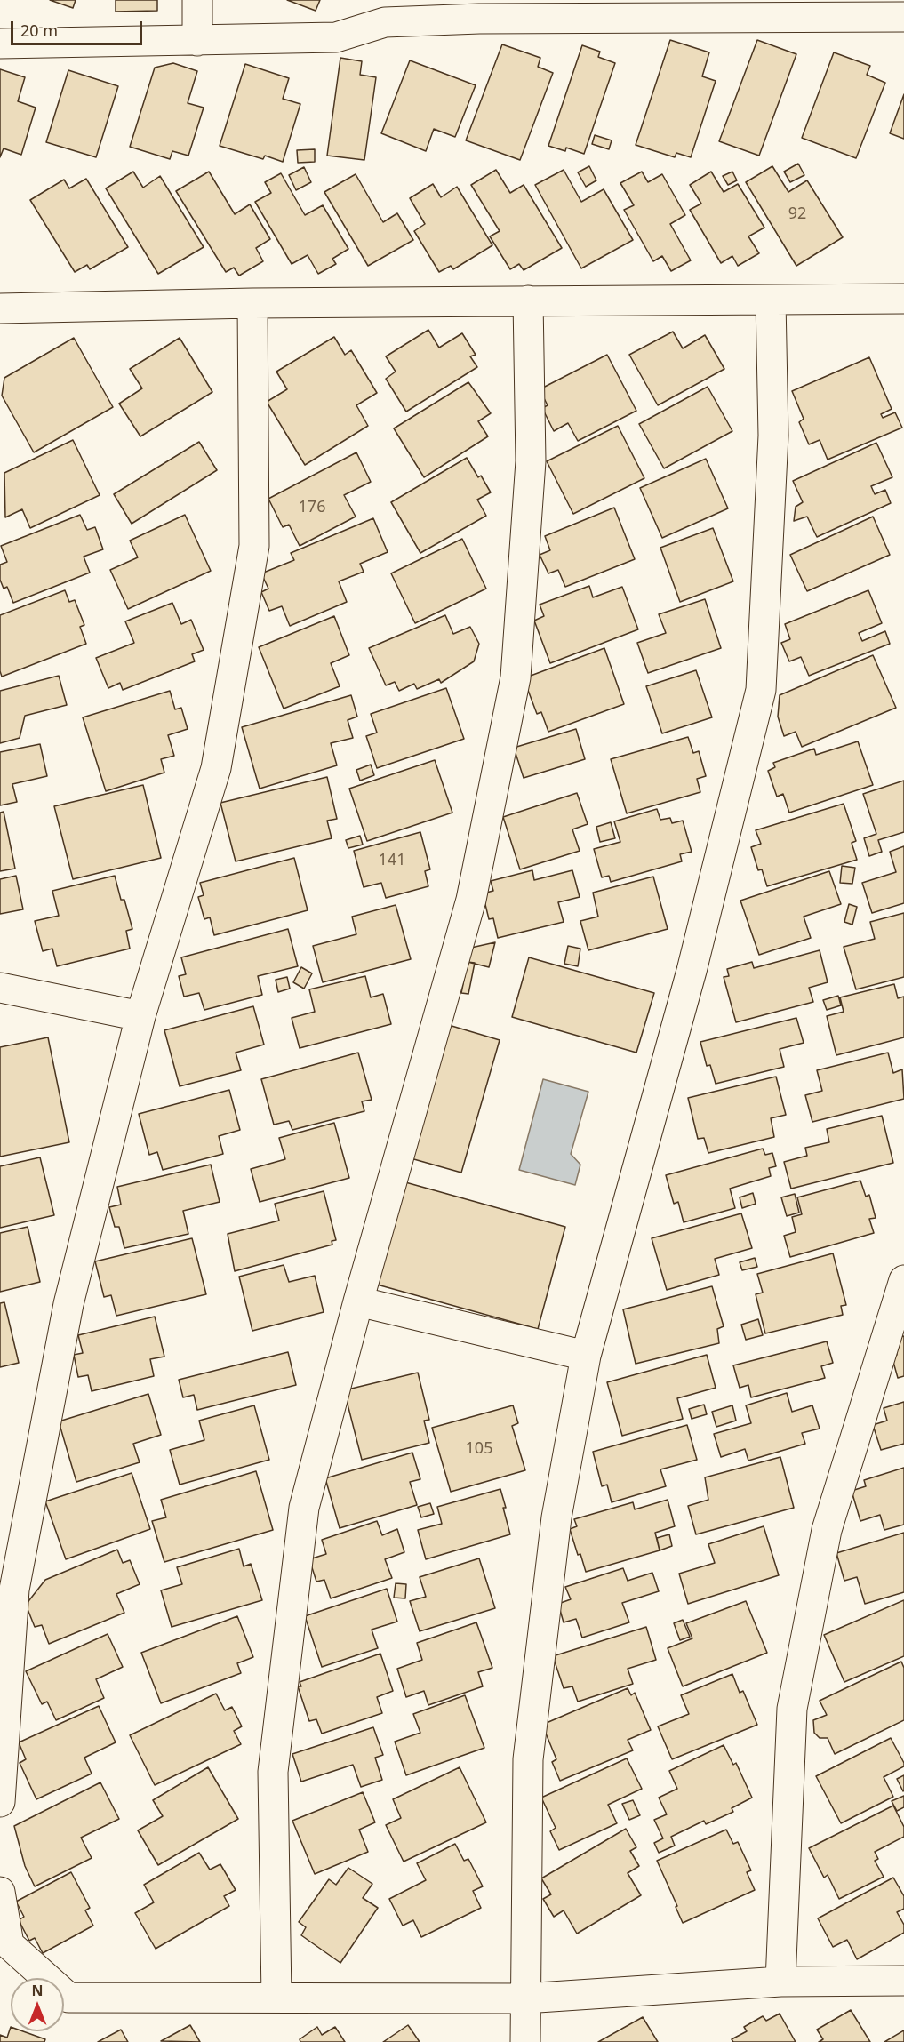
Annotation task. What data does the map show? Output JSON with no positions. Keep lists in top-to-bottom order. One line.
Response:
{"house_numbers":["92","176","141","105"],"scale_bar":"20 m","north":"top"}
